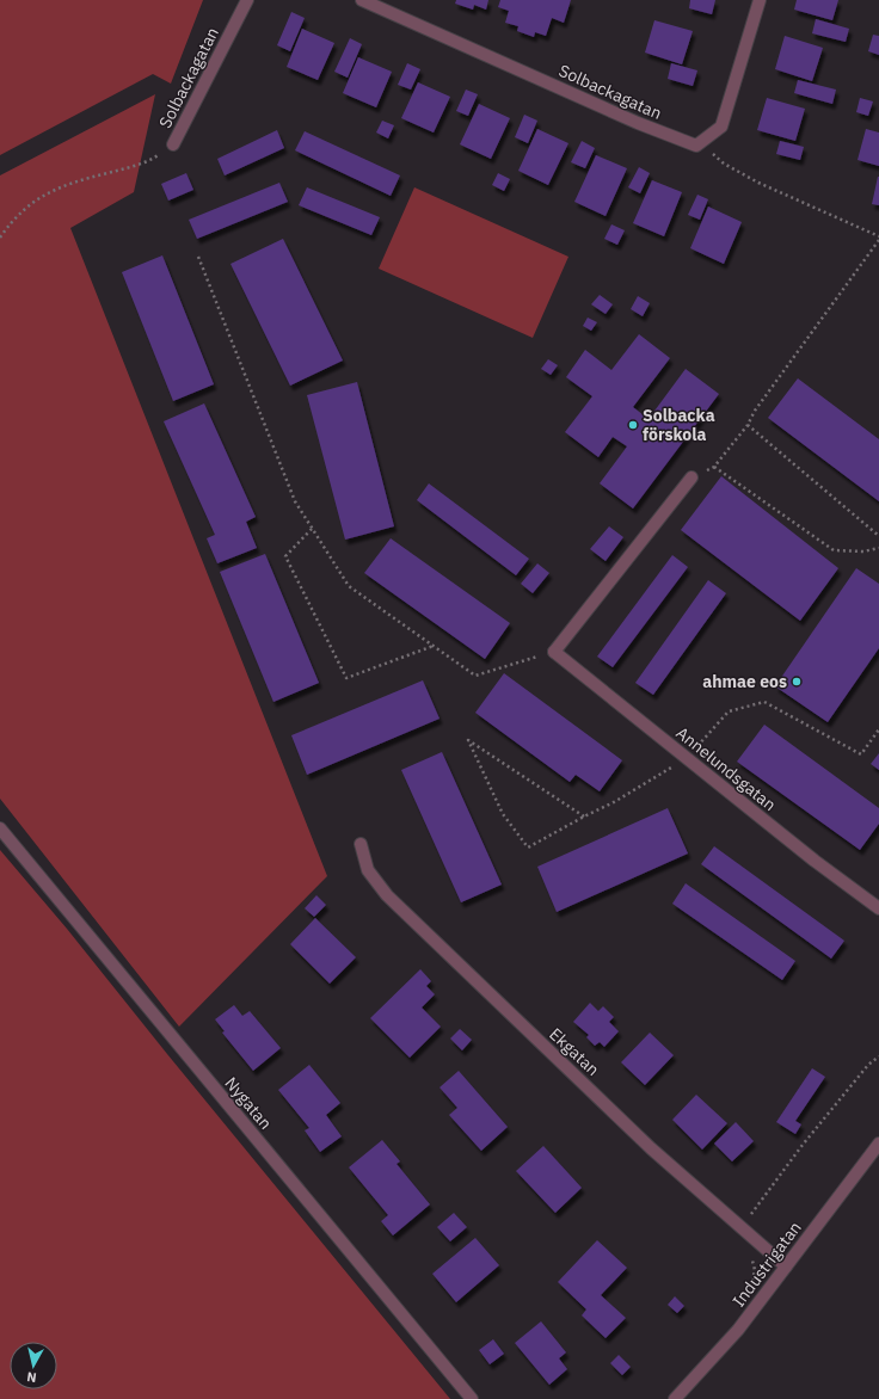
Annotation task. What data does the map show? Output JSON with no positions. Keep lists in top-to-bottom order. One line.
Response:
{"streets":{"street":["Solbackagatan","Annelundsgatan","Ekgatan","Nygatan","Industrigatan"]},"crossings":[["Ekgatan","Industrigatan"]],"places":["Solbacka förskola","ahmae eos"],"north":"bottom"}
